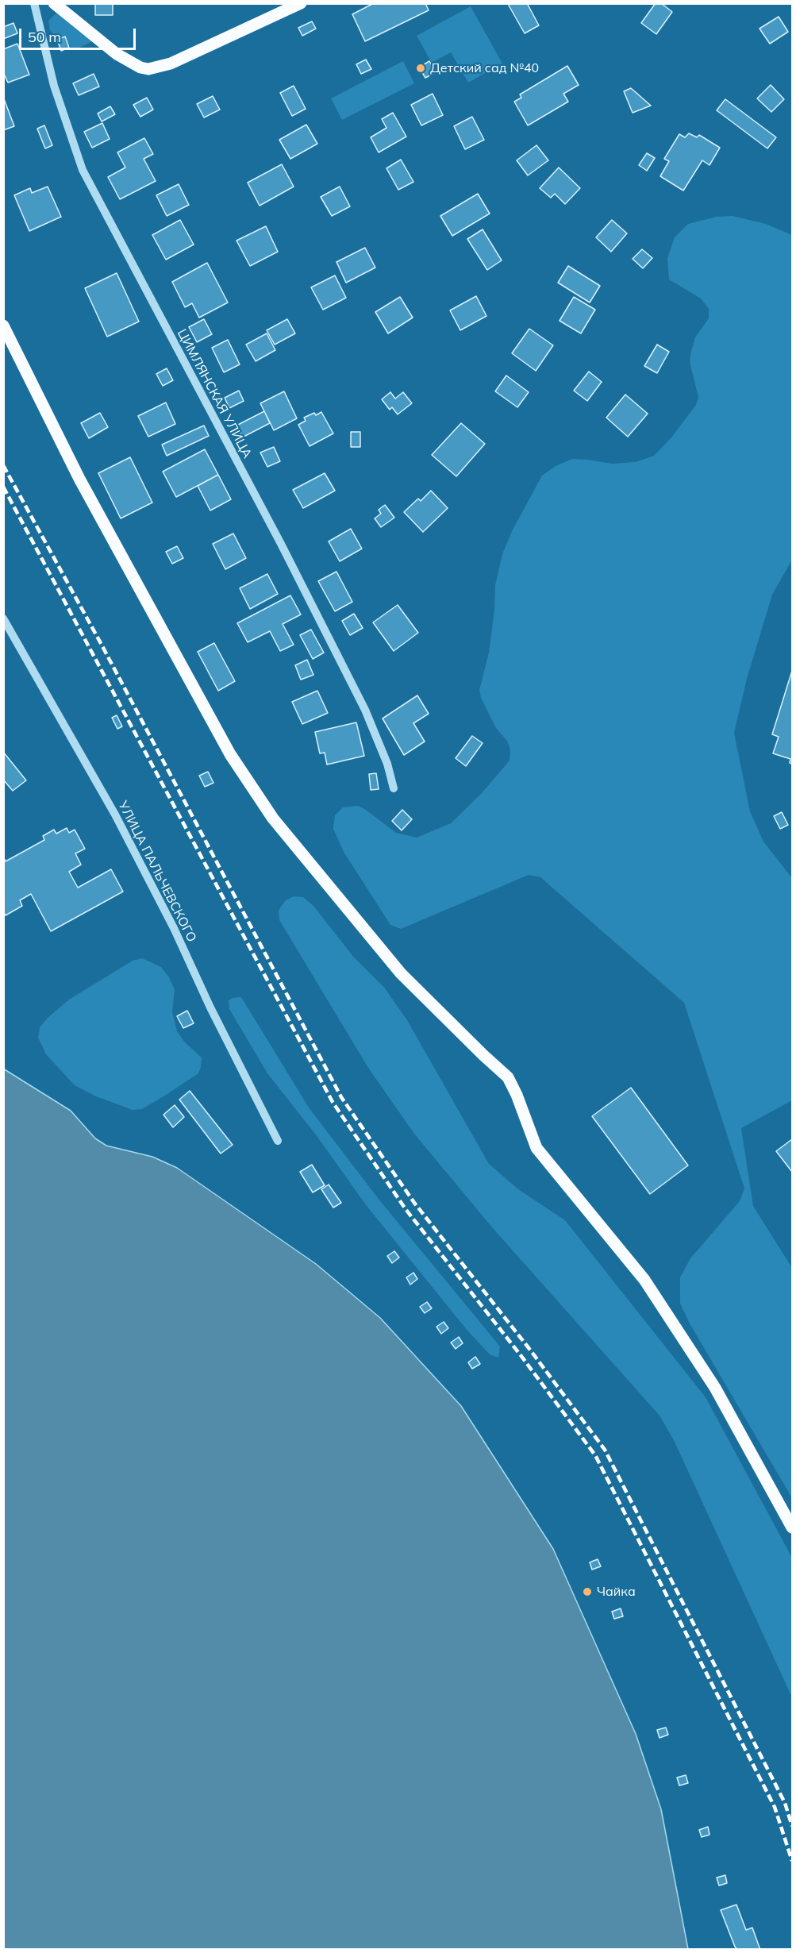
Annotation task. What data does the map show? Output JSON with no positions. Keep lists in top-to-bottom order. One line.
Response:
{"streets":{"street":["ЦИМЛЯНСКАЯ УЛИЦА","УЛИЦА ПАЛЬЧЕВСКОГО"]},"places":["Детский сад №40","Чайка"],"scale_bar":"50 m"}
